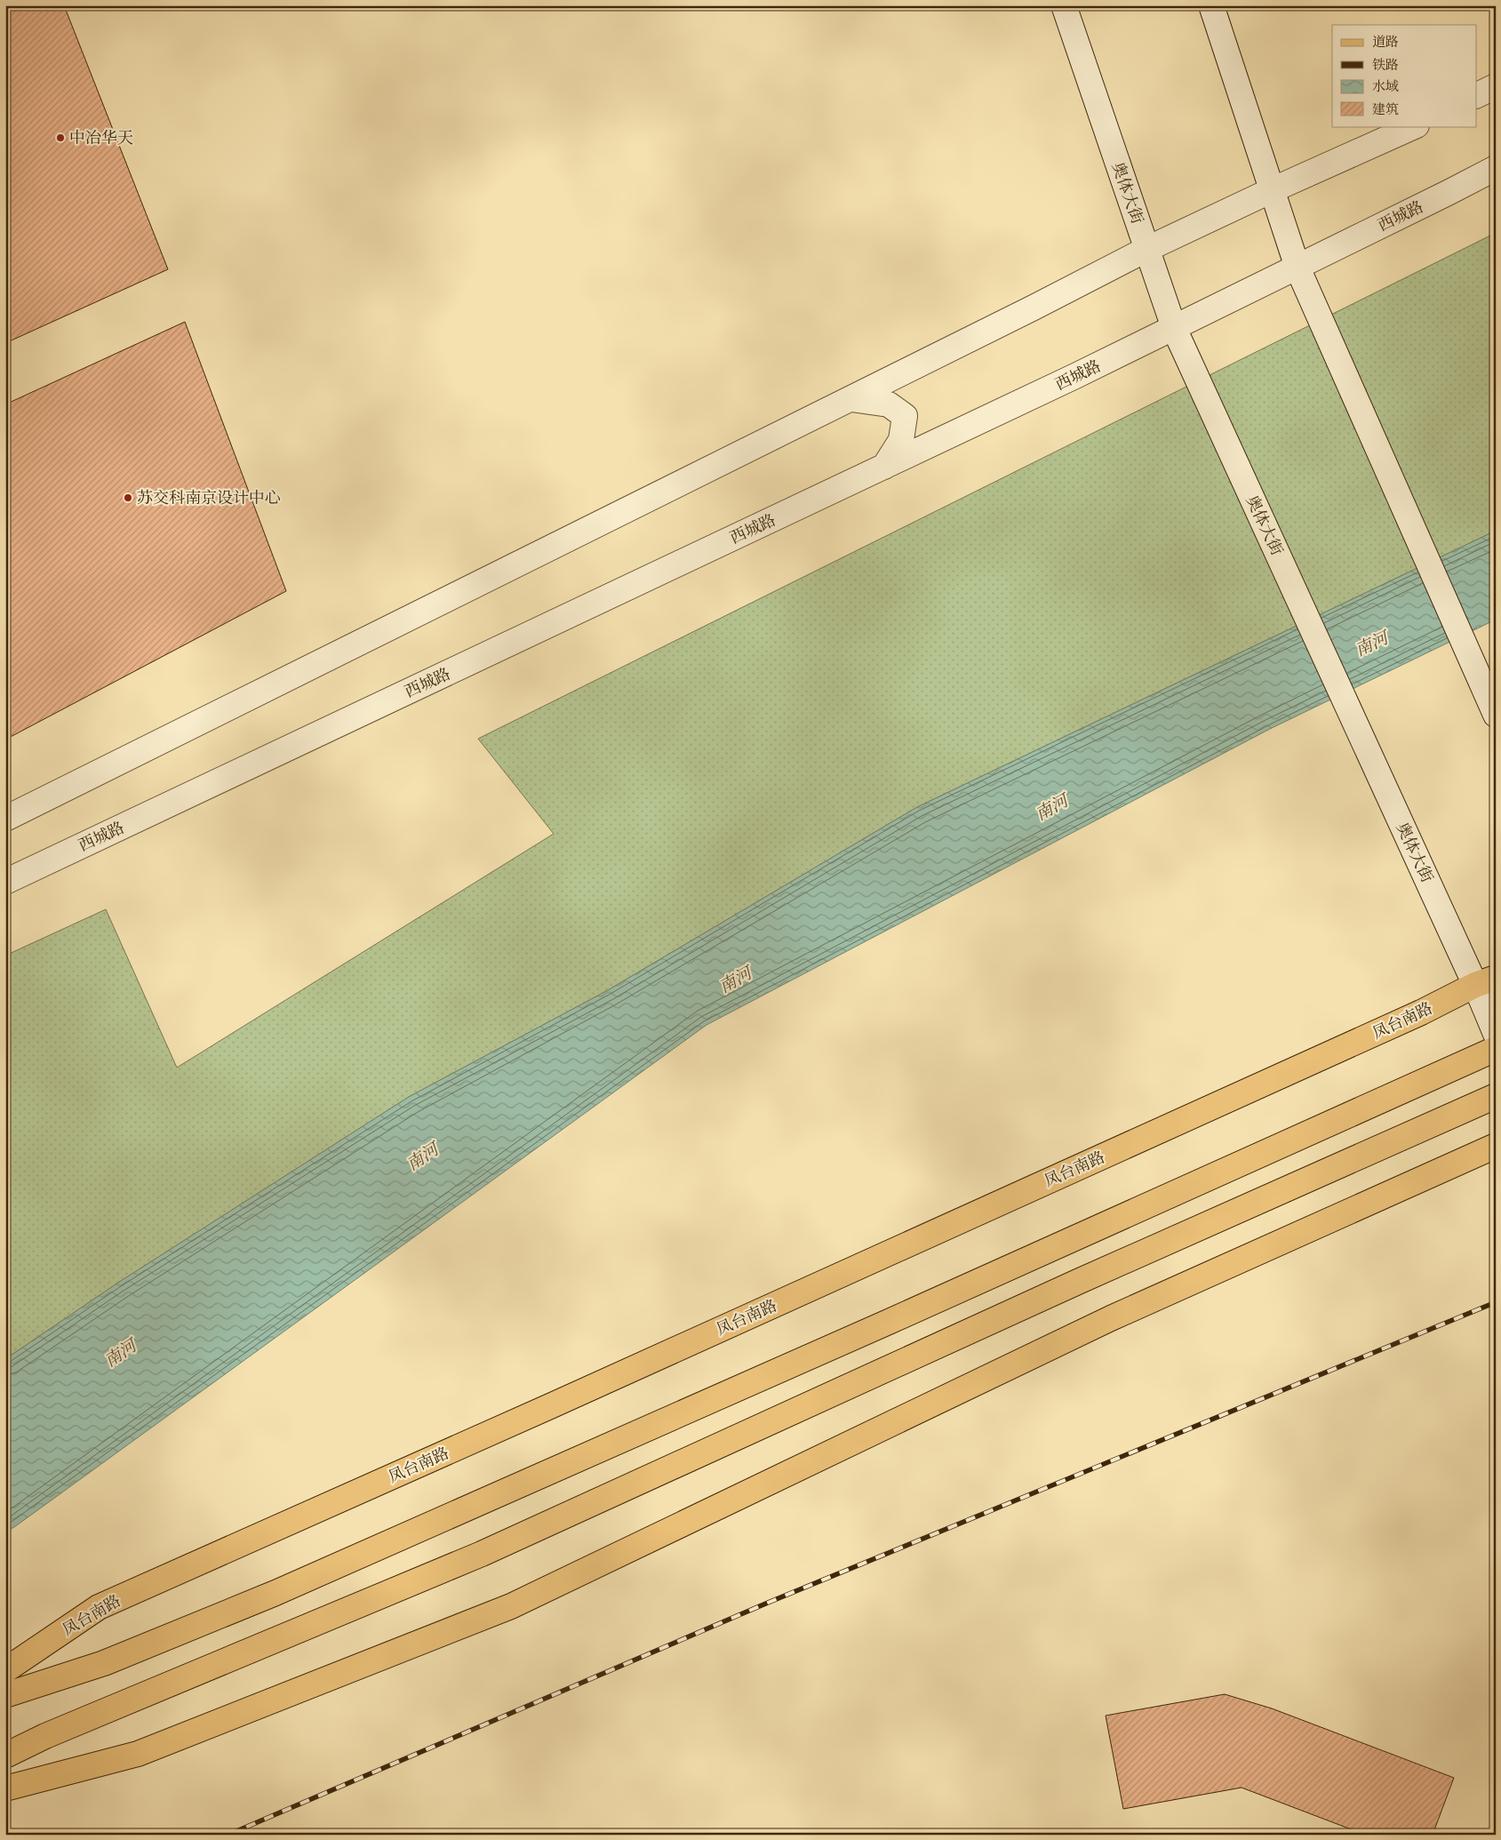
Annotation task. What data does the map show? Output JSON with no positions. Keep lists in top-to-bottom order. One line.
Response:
{"streets":{"main road":["凤台南路"],"street":["奥体大街","西城路"]},"crossings":[["奥体大街","西城路"],["奥体大街","凤台南路"]],"water":["南河"],"places":["中冶华天","苏交科南京设计中心"],"legend":["道路","铁路","水域","建筑"]}
